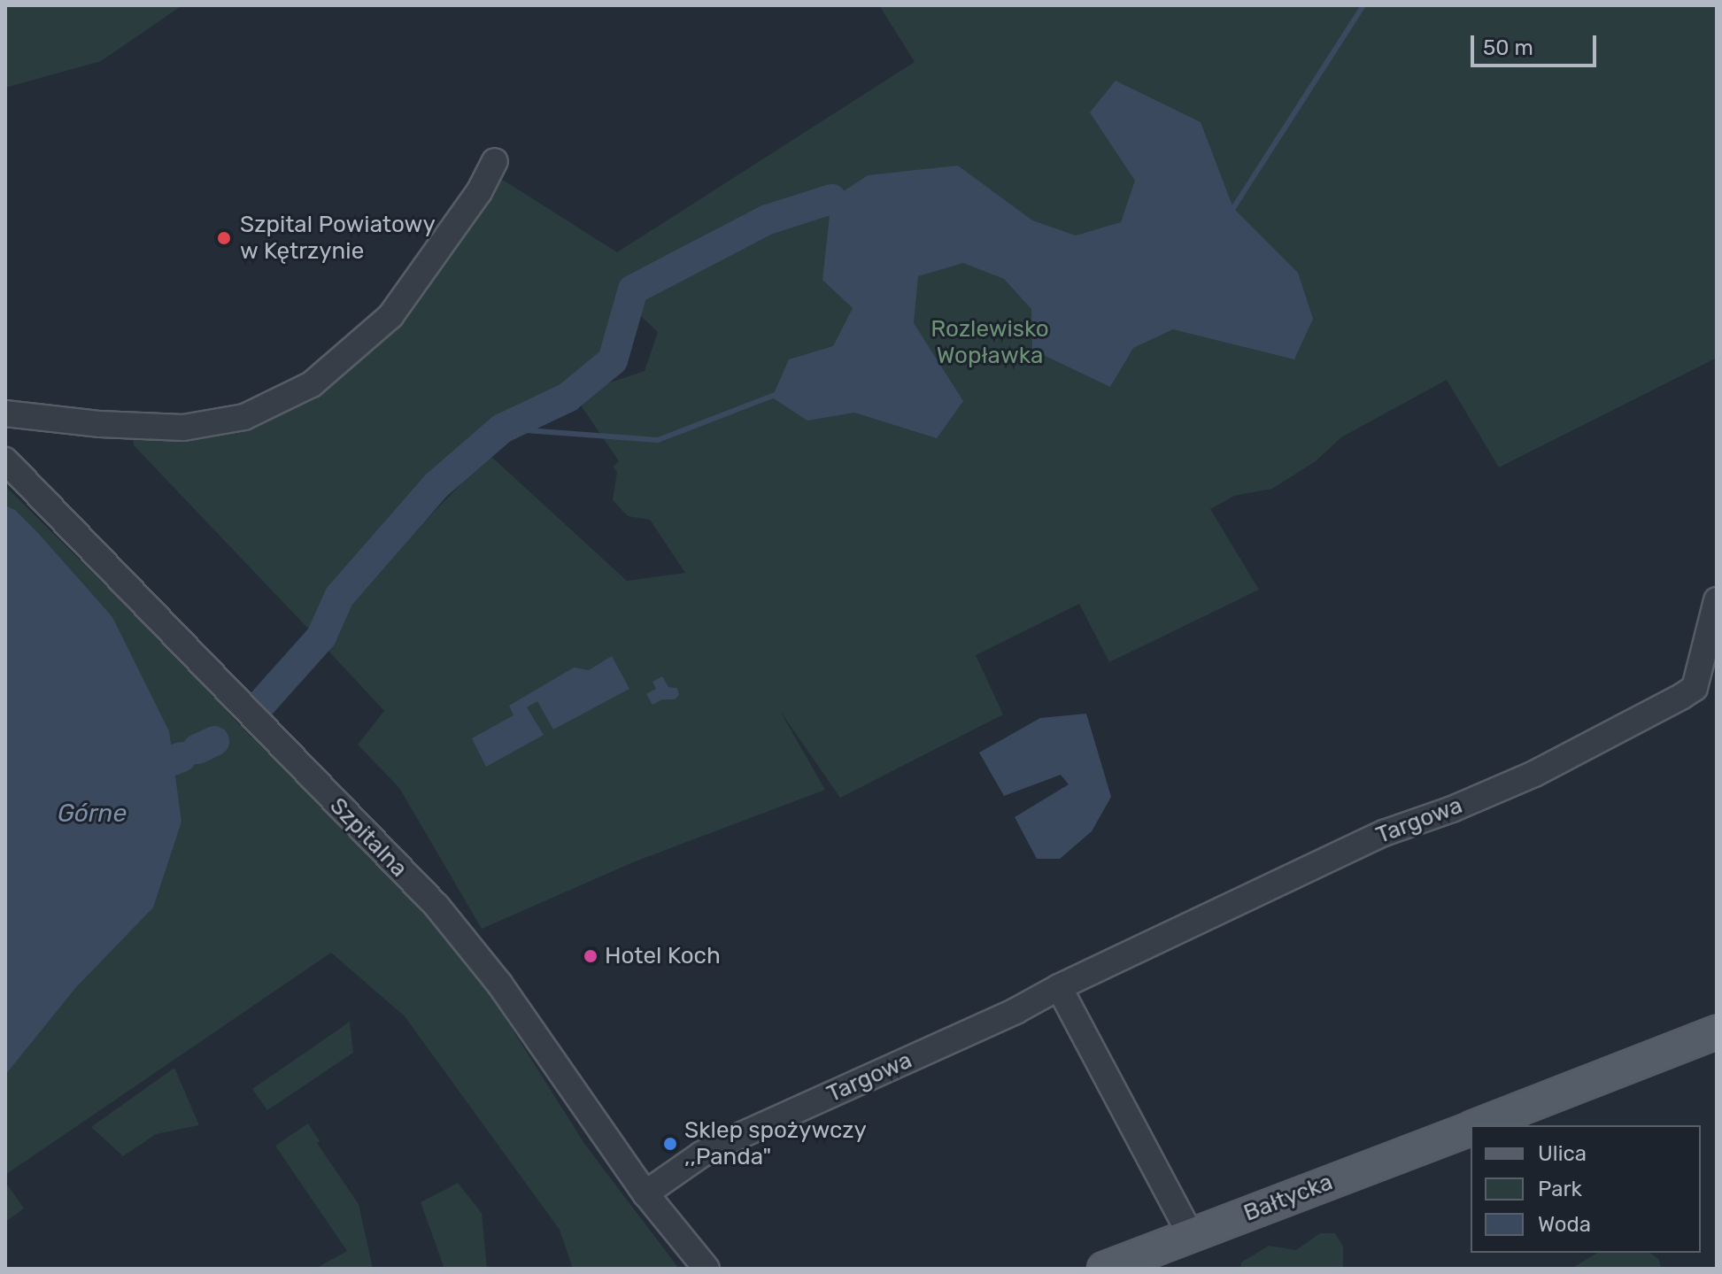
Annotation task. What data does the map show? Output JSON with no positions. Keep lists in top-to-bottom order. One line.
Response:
{"streets":{"main road":["Bałtycka"],"street":["Targowa","Szpitalna"]},"crossings":[["Targowa","Szpitalna"]],"water":["Górne"],"parks":["Rozlewisko Wopławka"],"places":["Szpital Powiatowy w Kętrzynie","Hotel Koch","Sklep spożywczy ,,Panda\""],"legend":["Ulica","Park","Woda"],"scale_bar":"50 m"}
